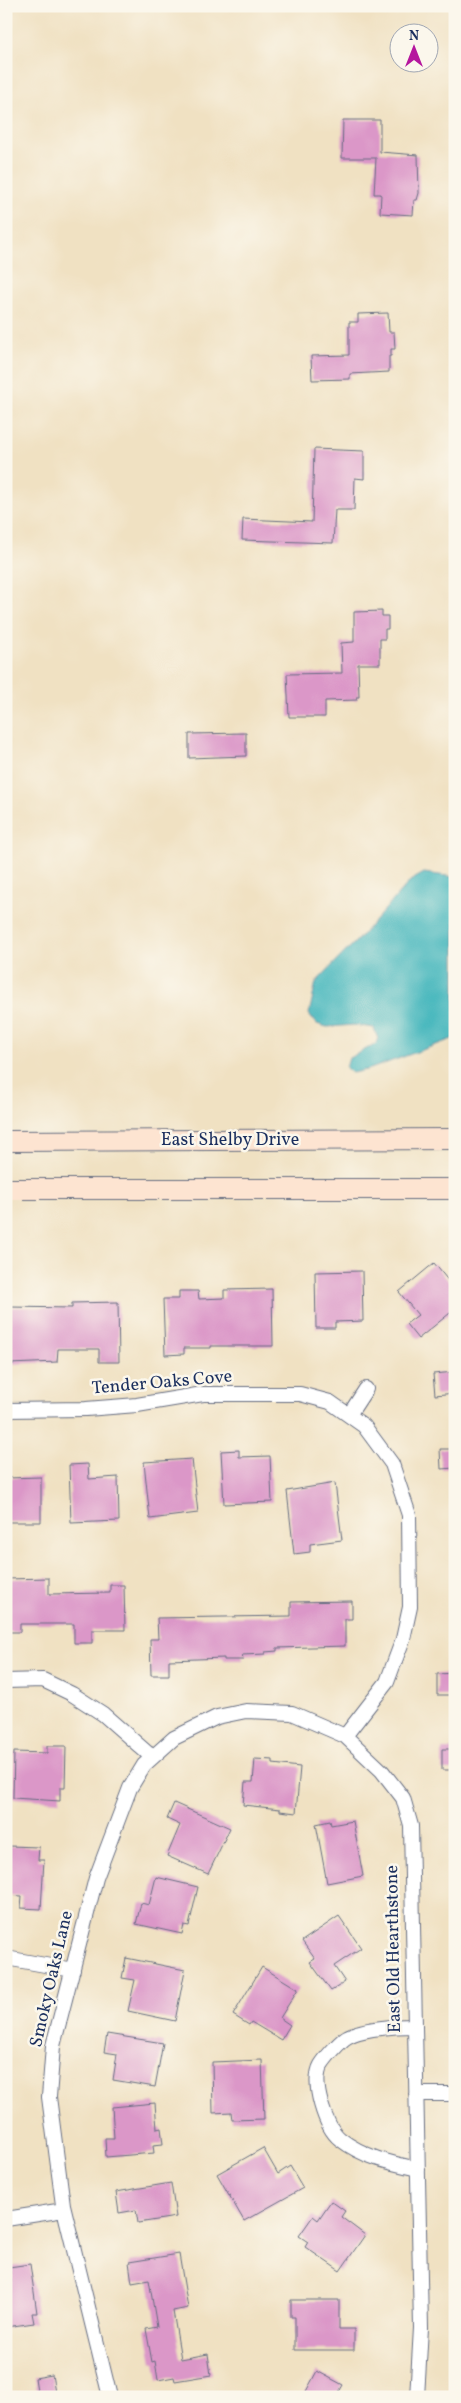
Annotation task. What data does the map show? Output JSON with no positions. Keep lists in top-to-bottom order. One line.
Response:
{"streets":{"main road":["East Shelby Drive"],"street":["Tender Oaks Cove","East Old Hearthstone","Smoky Oaks Lane"]},"crossings":[["Tender Oaks Cove","East Old Hearthstone"],["East Old Hearthstone","Smoky Oaks Lane"]],"north":"top"}
